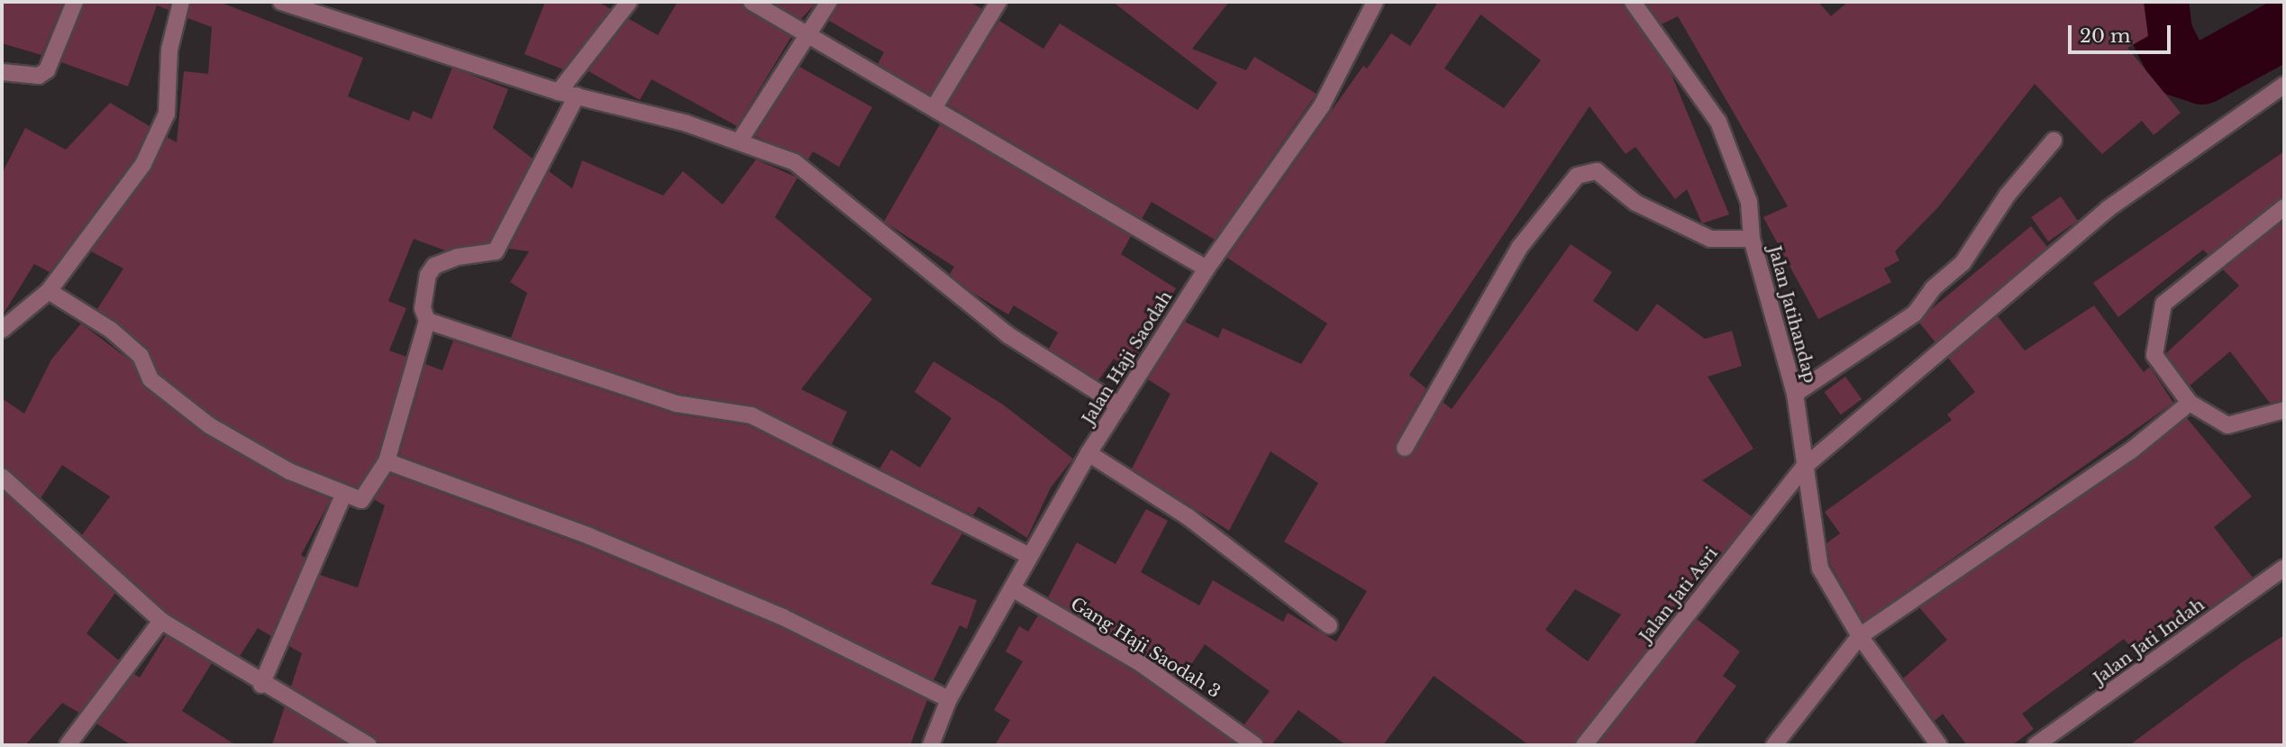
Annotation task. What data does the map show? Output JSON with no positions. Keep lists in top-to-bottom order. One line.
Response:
{"streets":{"street":["Jalan Jatihandap","Jalan Haji Saodah","Jalan Jati Asri","Jalan Jati Indah","Gang Haji Saodah 3"]},"crossings":[["Jalan Jatihandap","Jalan Jati Asri"],["Jalan Haji Saodah","Gang Haji Saodah 3"]],"scale_bar":"20 m"}
